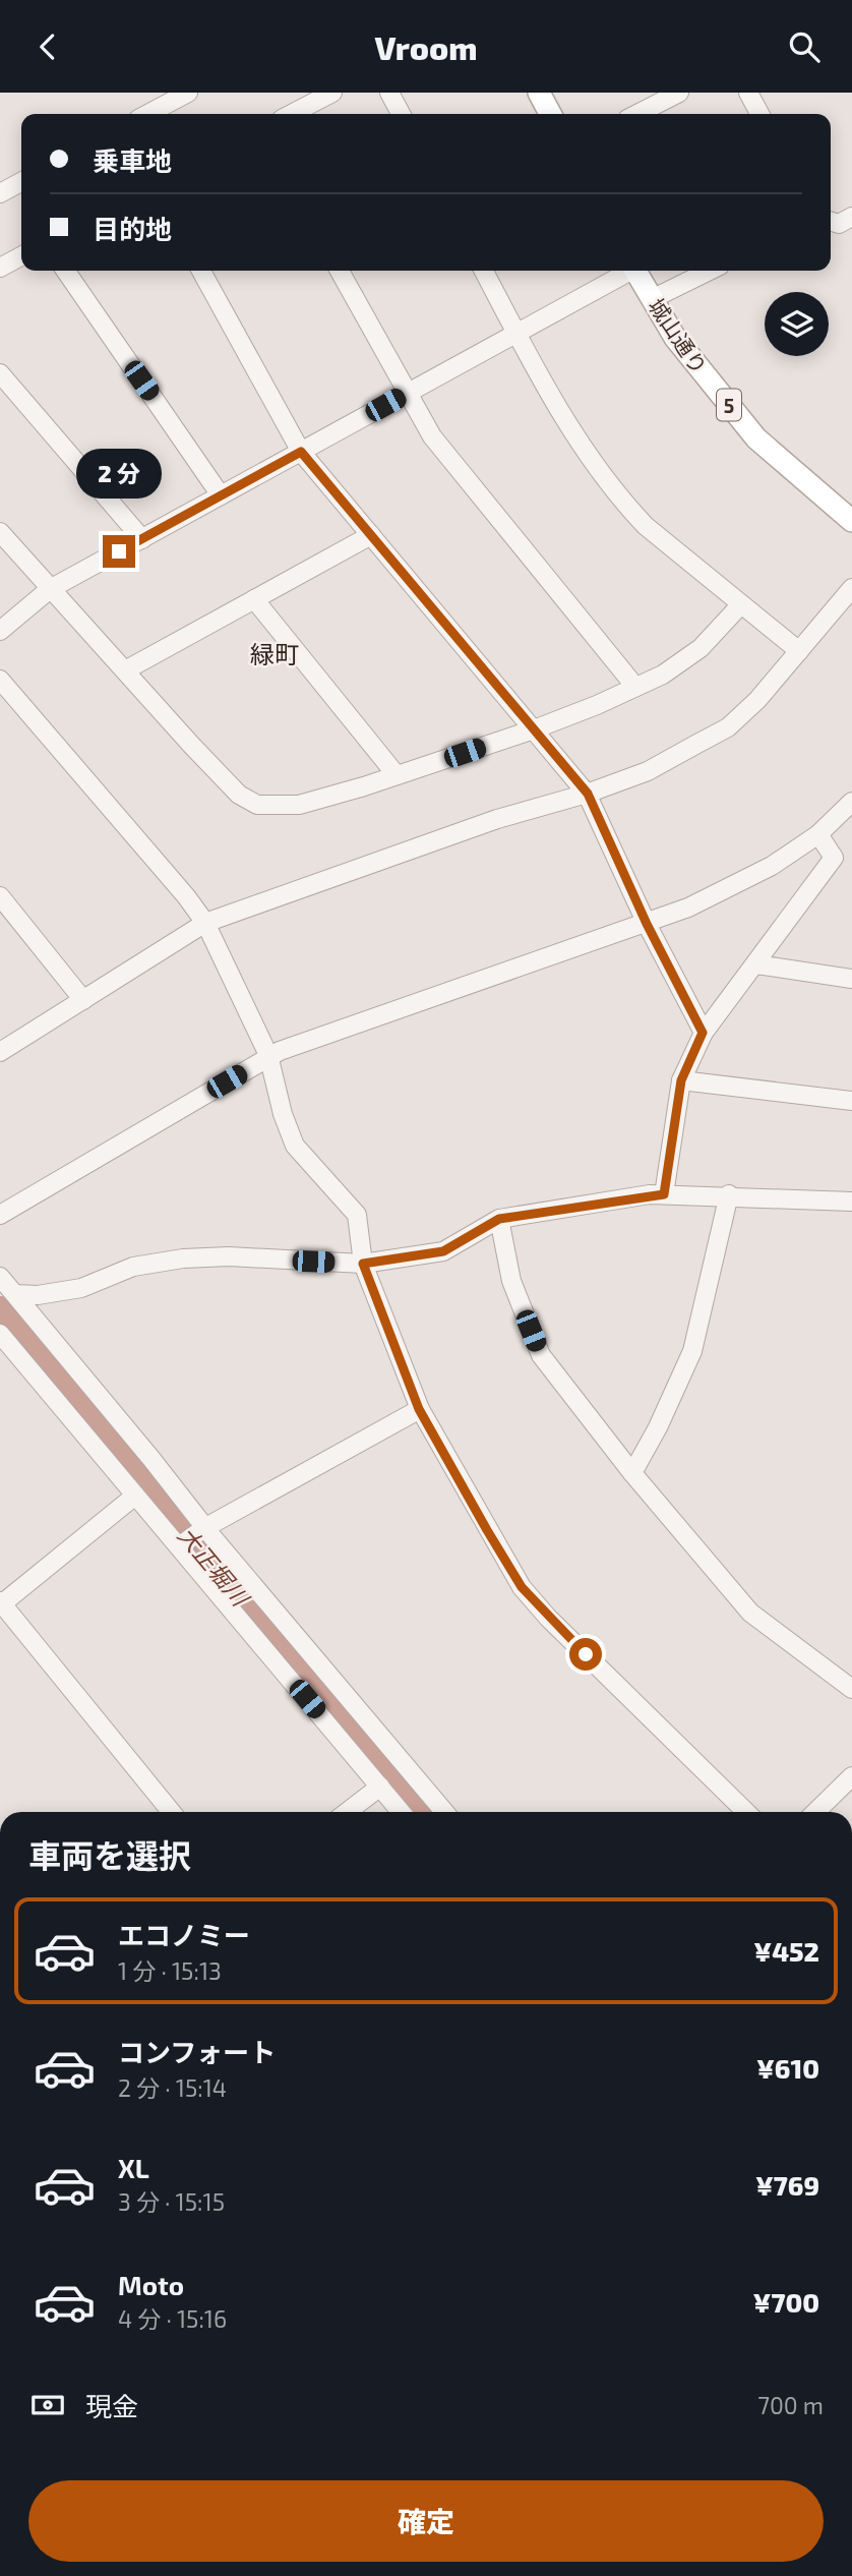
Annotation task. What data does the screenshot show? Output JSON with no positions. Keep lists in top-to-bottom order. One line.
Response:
{"streets":{"main road":["城山通り","5"]},"districts":["緑町"],"water":["大正堀川"],"page":{"header":"Vroom","banner":["乗車地","目的地"],"bubble":"2 分","heading":"車両を選択","list":[{"name":"エコノミー","note":"1 分 · 15:13","value":"¥452"},{"name":"コンフォート","note":"2 分 · 15:14","value":"¥610"},{"name":"XL","note":"3 分 · 15:15","value":"¥769"},{"name":"Moto","note":"4 分 · 15:16","value":"¥700"}],"pay":["現金","700 m"],"buttons":"確定"}}
